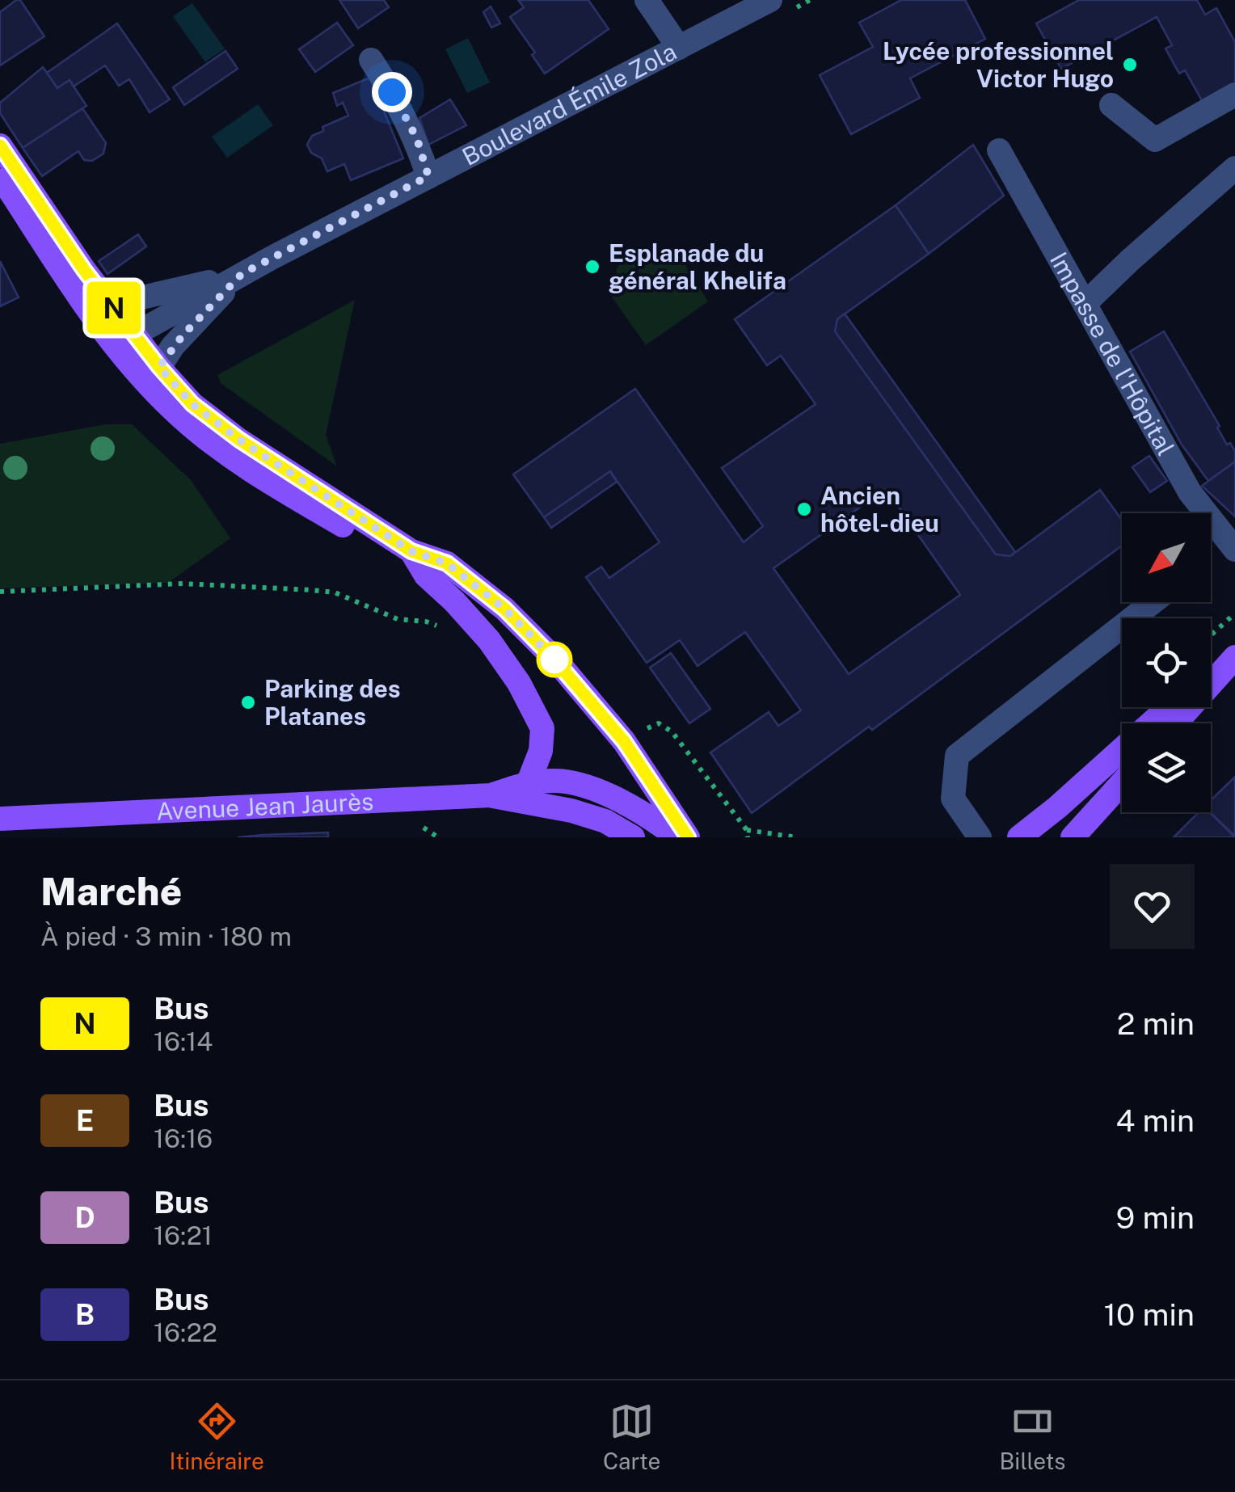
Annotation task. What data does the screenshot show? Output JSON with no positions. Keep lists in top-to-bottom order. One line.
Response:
{"streets":{"main road":["Avenue Jean Jaurès"],"street":["Boulevard Émile Zola","Impasse de l'Hôpital"]},"places":["Lycée professionnel Victor Hugo","Esplanade du général Khelifa","Ancien hôtel-dieu","Parking des Platanes"],"lines":["bus line N"],"north":"bottom left","page":{"on_map":"N","heading":["Marché","À pied · 3 min · 180 m"],"list":[{"mark":"N","name":"Bus","note":"16:14","value":"2 min"},{"mark":"E","name":"Bus","note":"16:16","value":"4 min"},{"mark":"D","name":"Bus","note":"16:21","value":"9 min"},{"mark":"B","name":"Bus","note":"16:22","value":"10 min"}],"tabs":["Itinéraire","Carte","Billets"]}}
